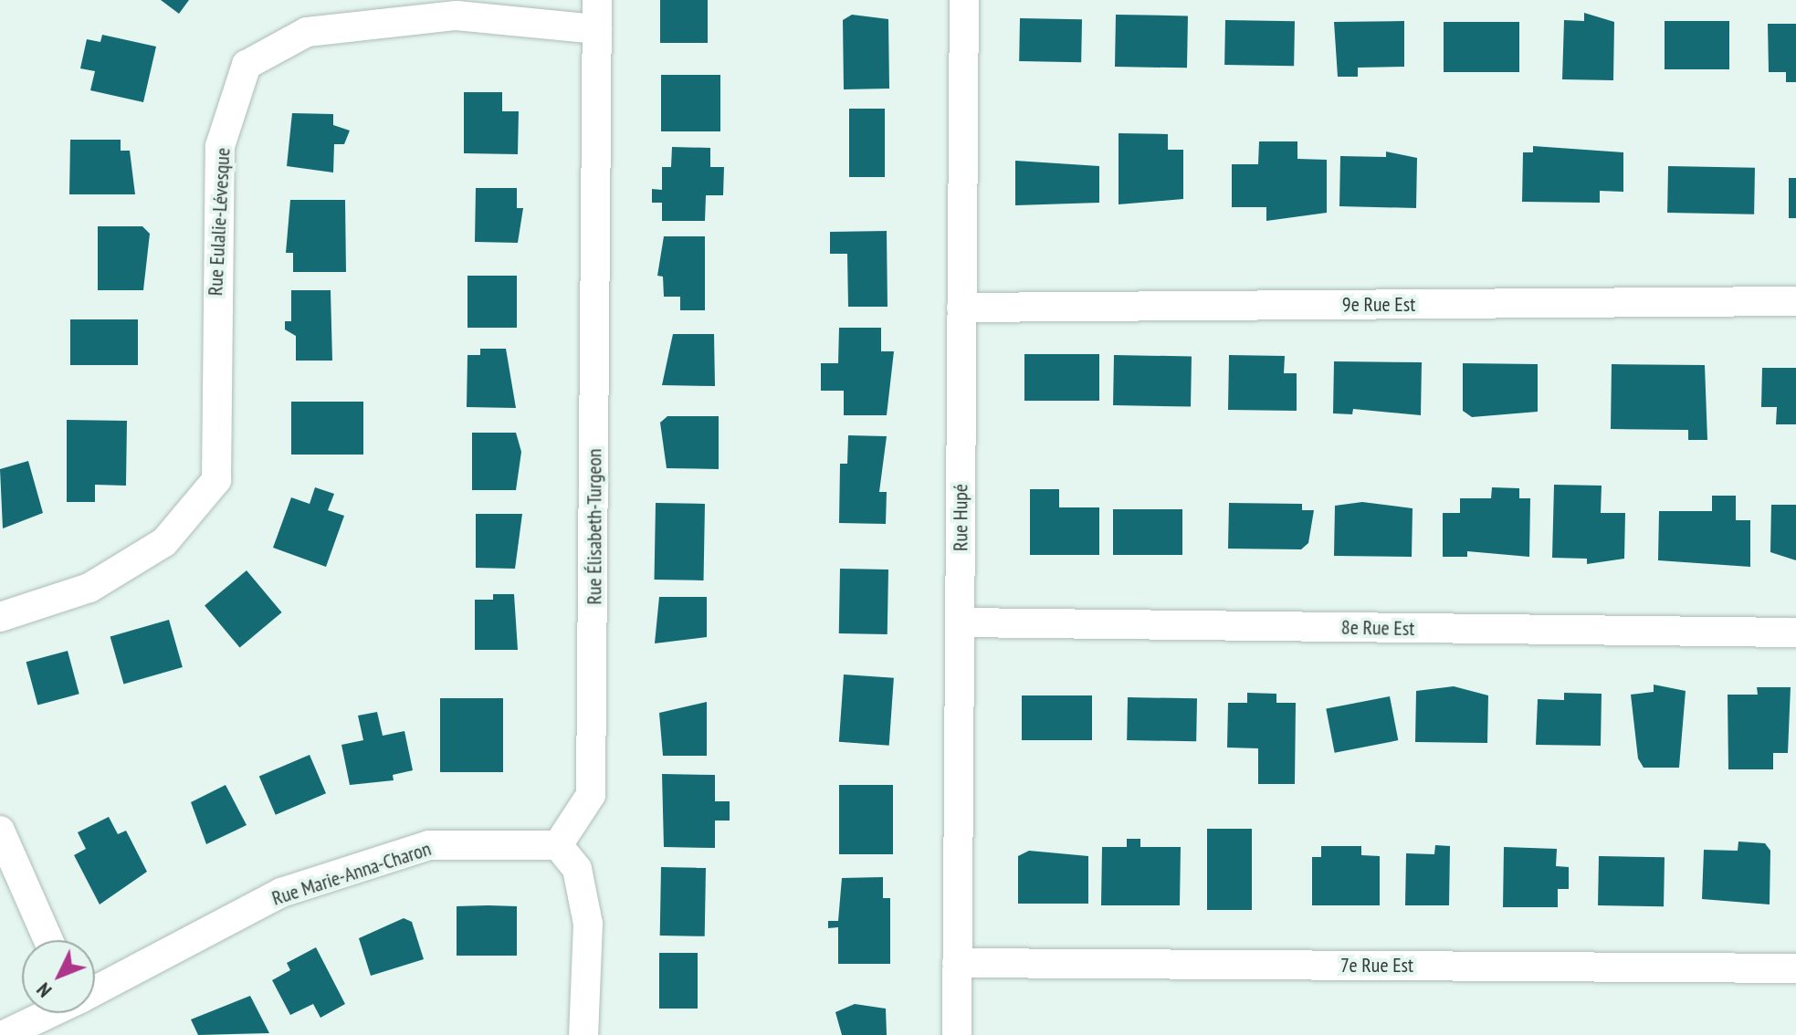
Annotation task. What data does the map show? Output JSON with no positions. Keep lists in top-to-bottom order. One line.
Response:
{"streets":{"street":["Rue Eulalie-Lévesque","9e Rue Est","Rue Hupé","Rue Élisabeth-Turgeon","8e Rue Est","Rue Marie-Anna-Charon","7e Rue Est"]},"crossings":[["Rue Eulalie-Lévesque","Rue Élisabeth-Turgeon"],["9e Rue Est","Rue Hupé"],["Rue Hupé","8e Rue Est"],["Rue Hupé","7e Rue Est"],["Rue Élisabeth-Turgeon","Rue Marie-Anna-Charon"]],"north":"bottom left"}
